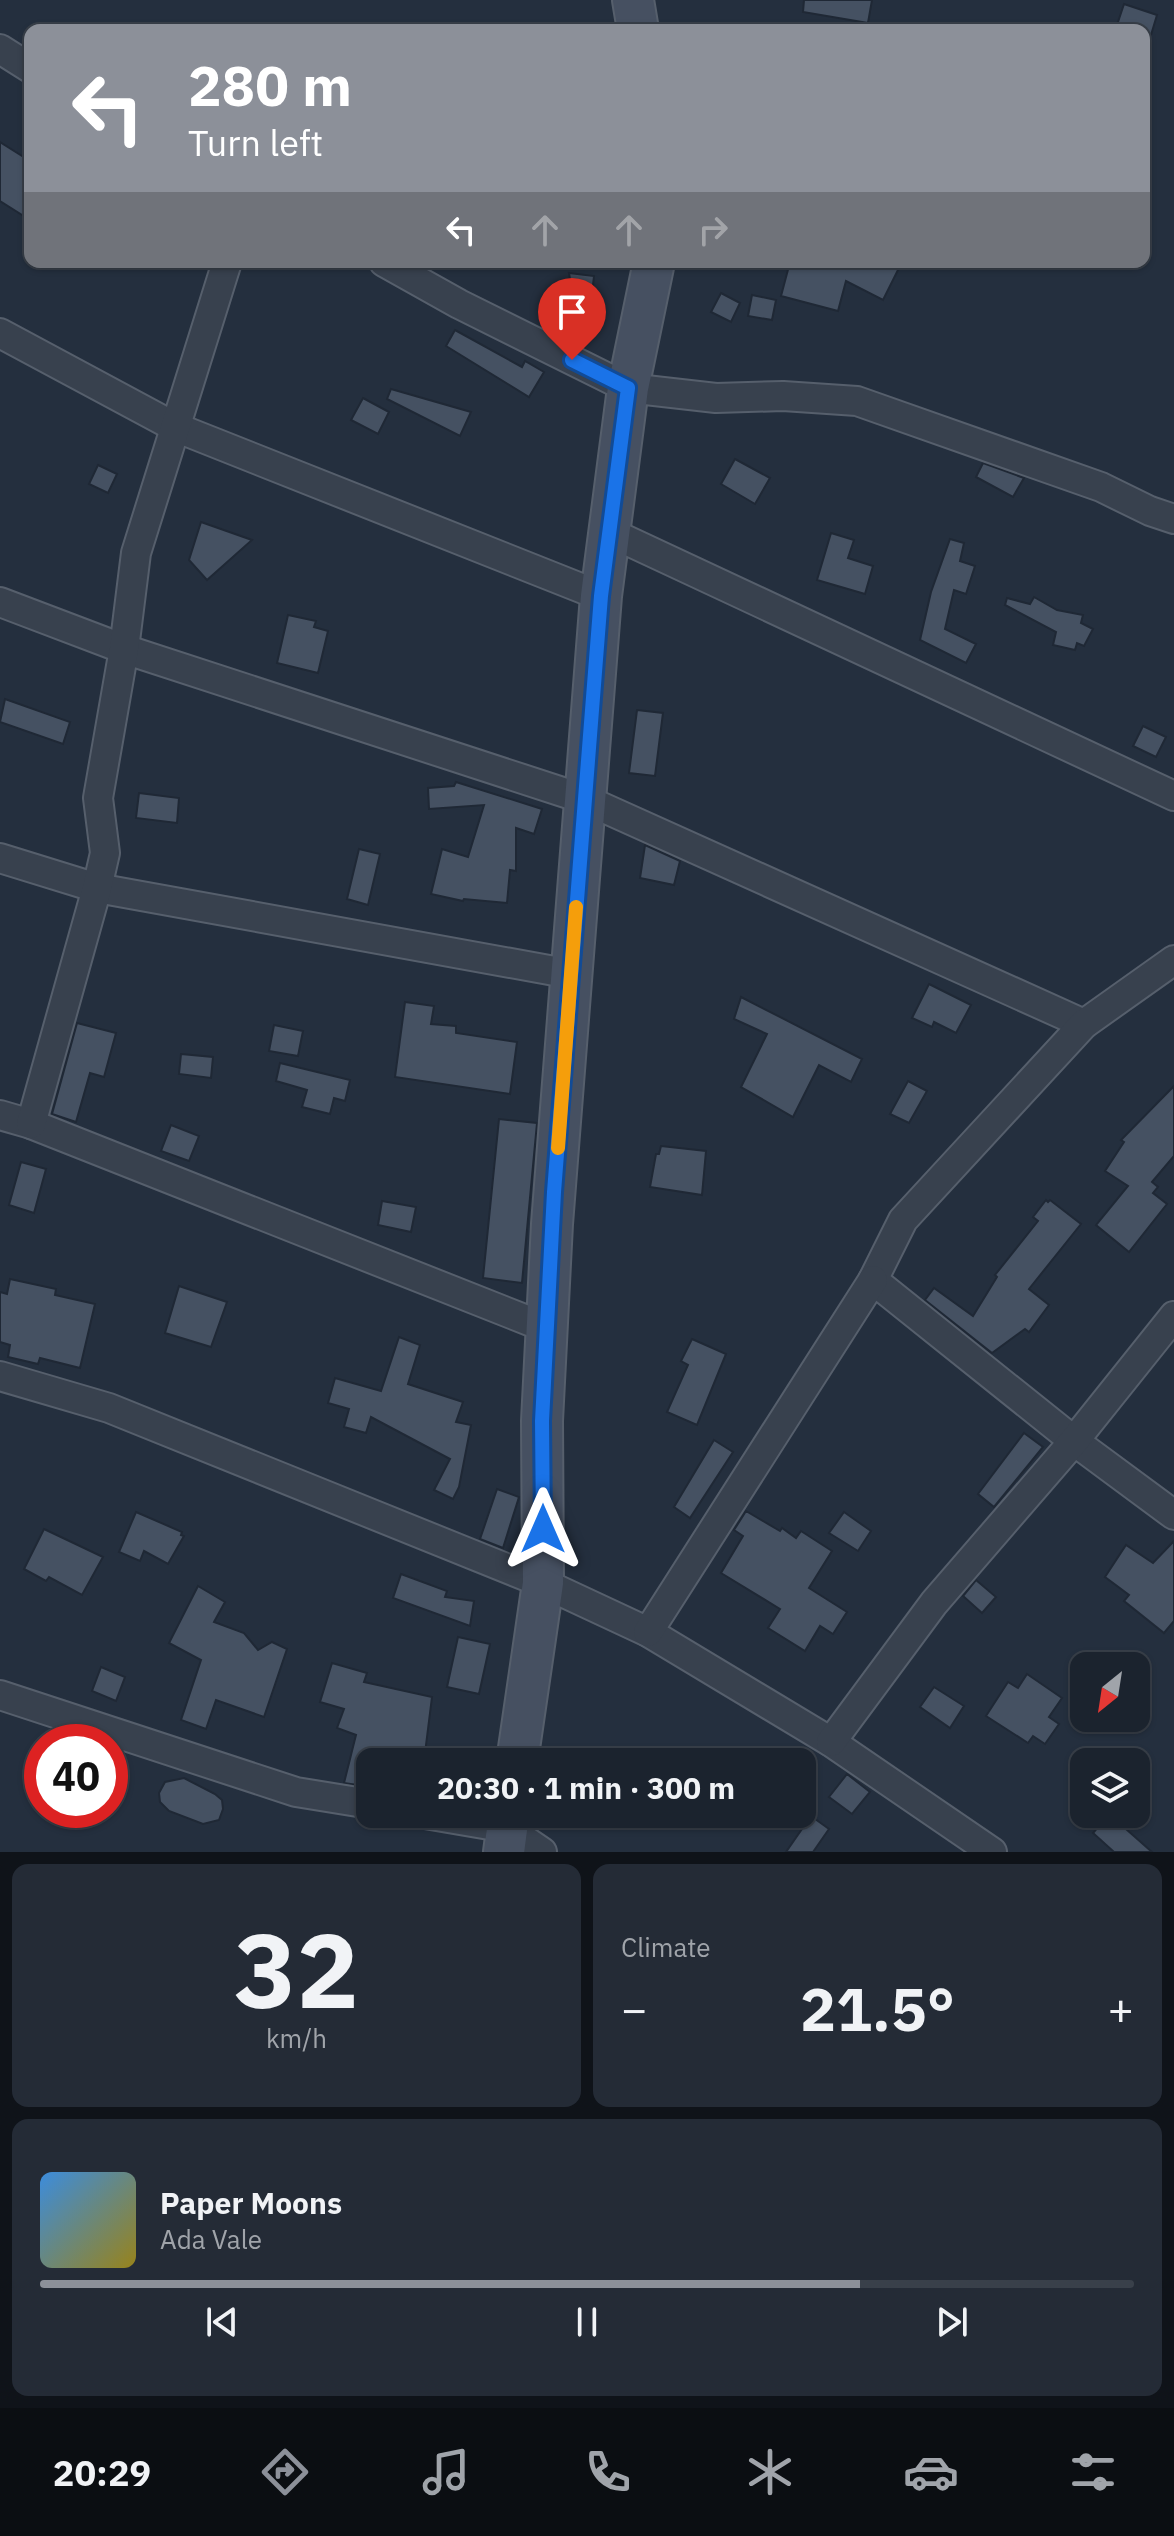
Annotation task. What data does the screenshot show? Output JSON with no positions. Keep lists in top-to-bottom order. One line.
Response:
{"north":"bottom left","page":{"turn":["280 m","Turn left"],"limit":"40","trip":"20:30 · 1 min · 300 m","tile":[["32","km/h"],"Climate"],"heat":["−","21.5°","+"],"song":["Paper Moons","Ada Vale"],"tabs":"20:29"}}
